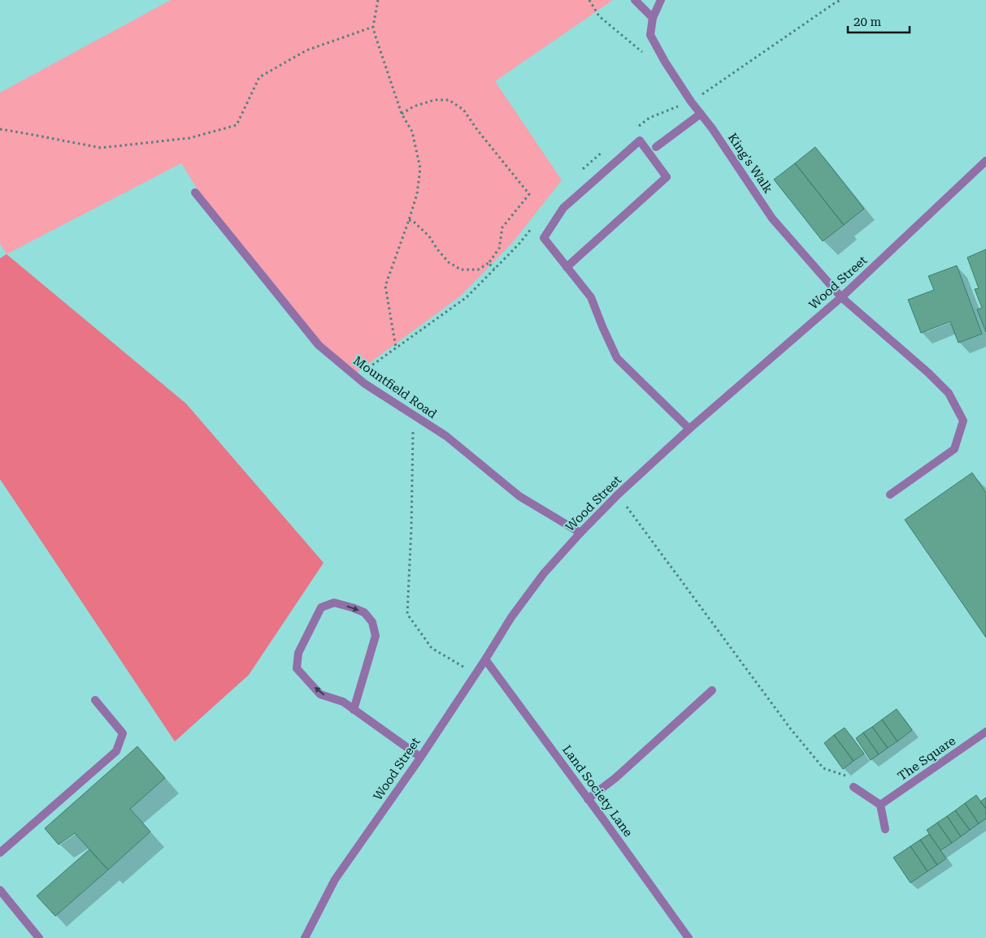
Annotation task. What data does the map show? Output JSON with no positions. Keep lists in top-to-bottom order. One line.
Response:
{"streets":{"street":["King's Walk","Wood Street","Mountfield Road","The Square","Land Society Lane"]},"crossings":[["King's Walk","Wood Street"],["Wood Street","Mountfield Road"],["Wood Street","Land Society Lane"]],"scale_bar":"20 m"}
